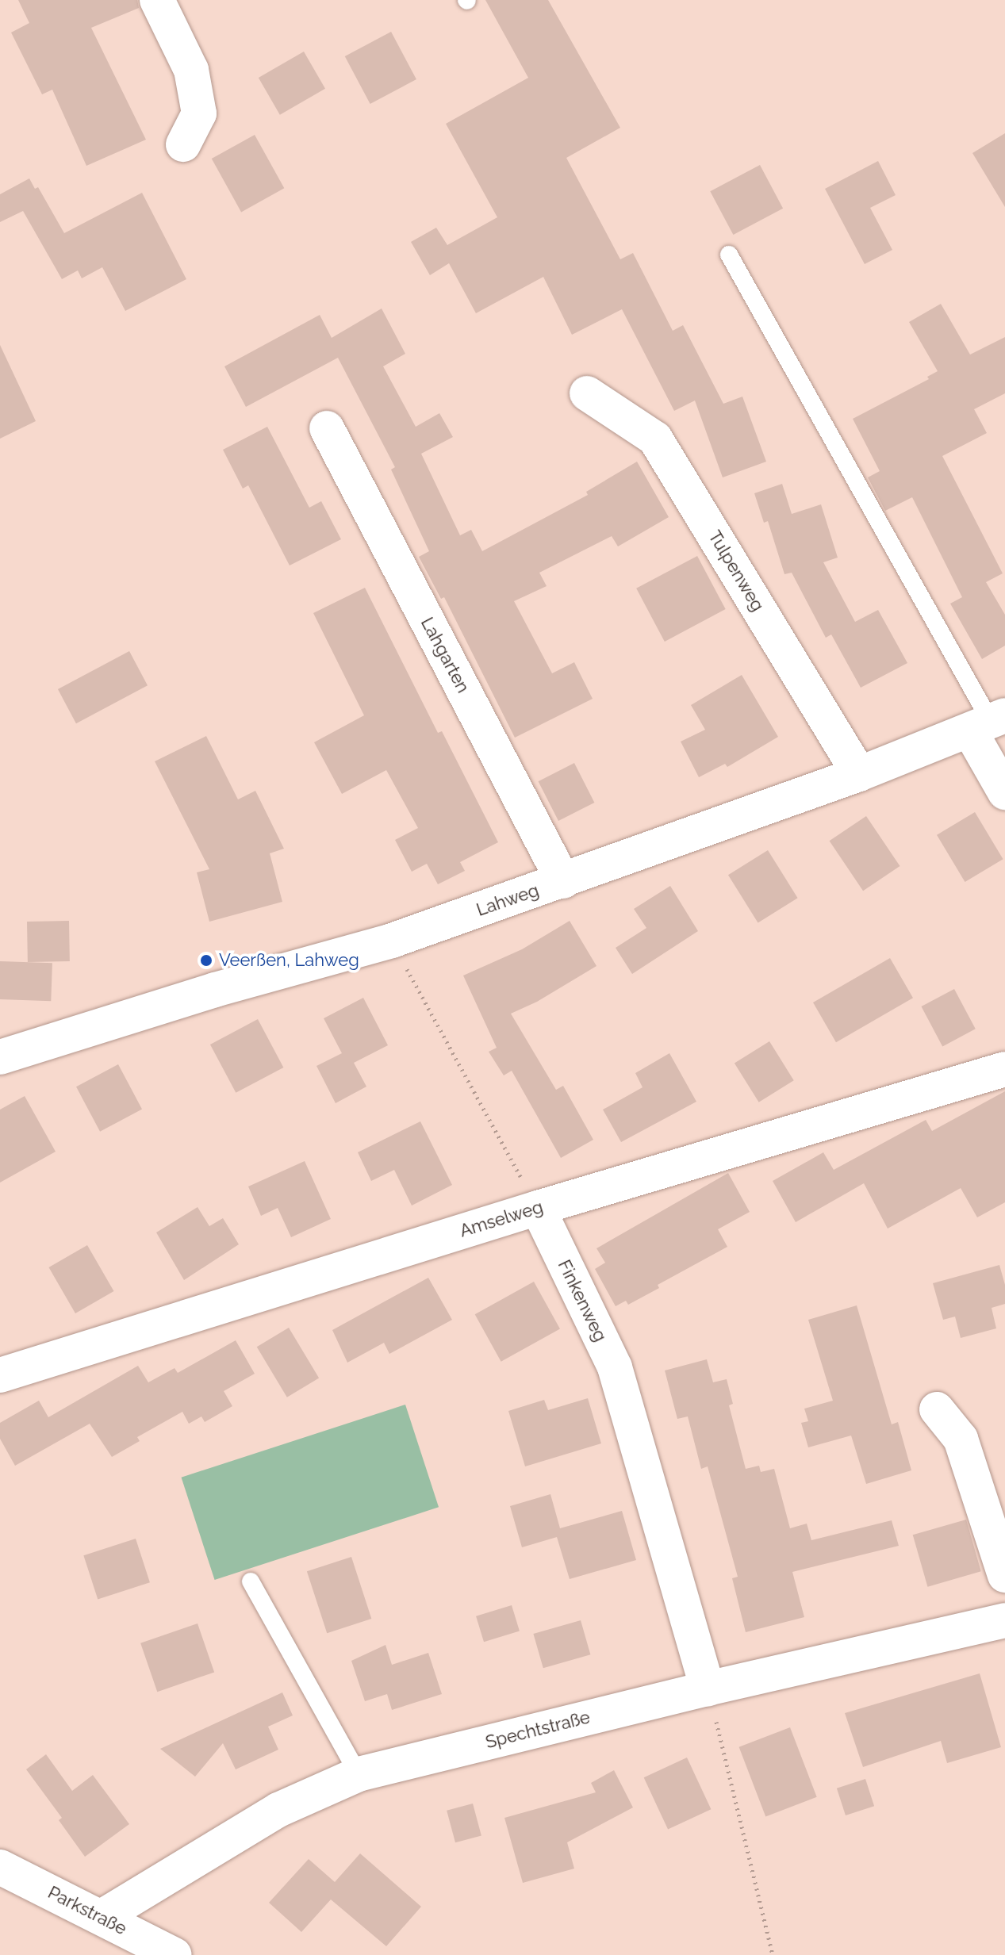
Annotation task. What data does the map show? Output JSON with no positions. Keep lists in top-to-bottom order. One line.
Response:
{"streets":{"street":["Tulpenweg","Lahgarten","Lahweg","Amselweg","Finkenweg","Spechtstraße","Parkstraße"]},"crossings":[["Tulpenweg","Lahweg"],["Lahgarten","Lahweg"],["Amselweg","Finkenweg"],["Finkenweg","Spechtstraße"],["Spechtstraße","Parkstraße"]],"places":["Veerßen, Lahweg"]}
